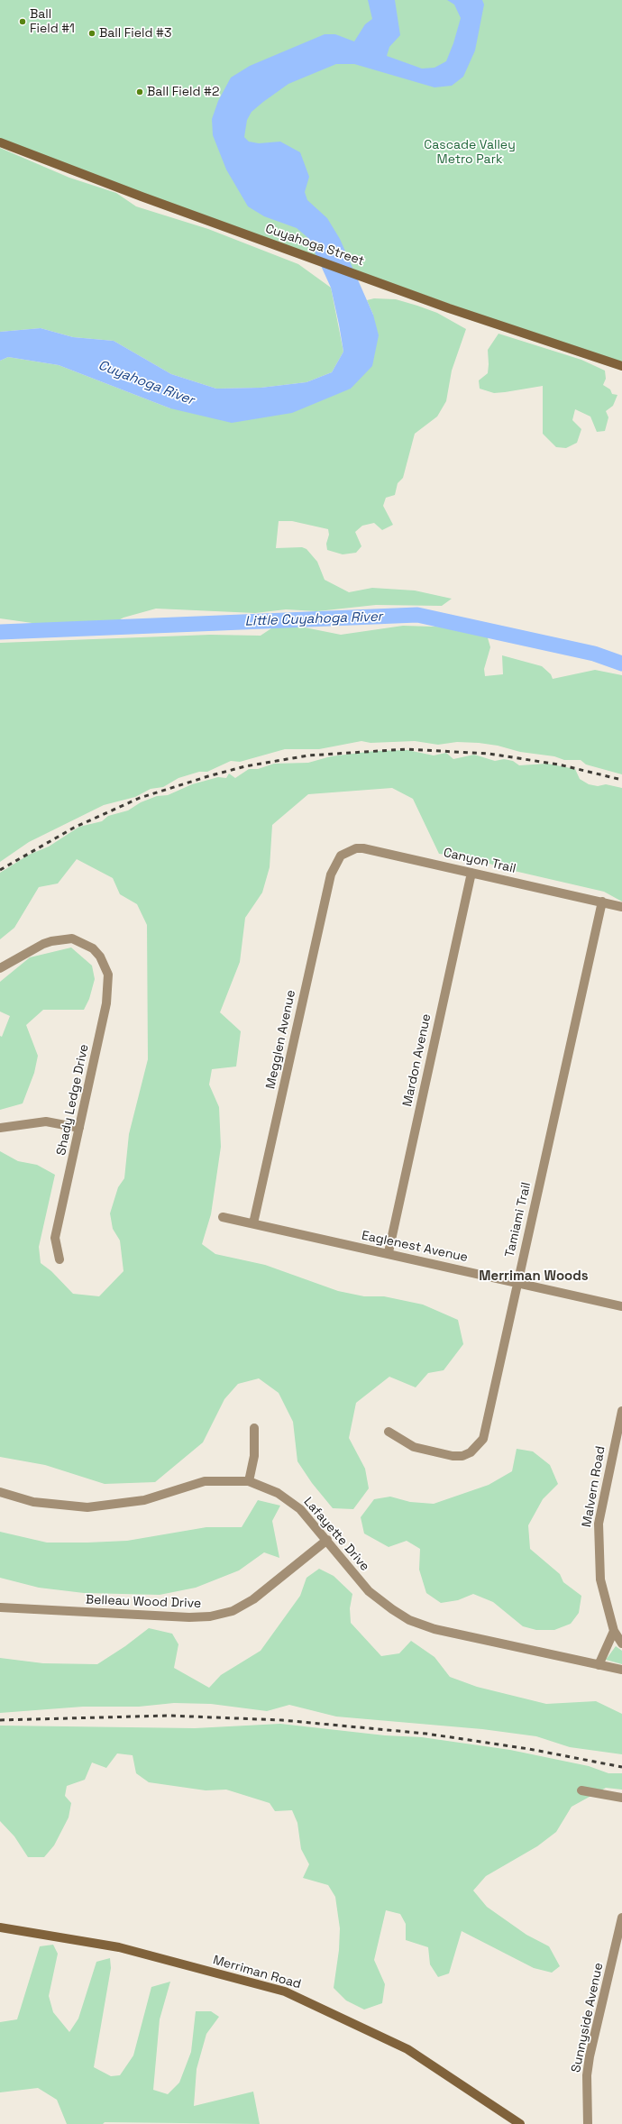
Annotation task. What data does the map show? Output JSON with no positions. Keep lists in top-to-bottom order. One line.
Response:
{"streets":{"street":["Cuyahoga Street","Canyon Trail","Megglen Avenue","Mardon Avenue","Shady Ledge Drive","Tamiami Trail","Eaglenest Avenue","Malvern Road","Lafayette Drive","Belleau Wood Drive","Merriman Road","Sunnyside Avenue"]},"crossings":[["Canyon Trail","Megglen Avenue"],["Canyon Trail","Mardon Avenue"],["Canyon Trail","Tamiami Trail"],["Megglen Avenue","Eaglenest Avenue"],["Mardon Avenue","Eaglenest Avenue"],["Tamiami Trail","Eaglenest Avenue"],["Lafayette Drive","Belleau Wood Drive"]],"districts":["Merriman Woods"],"water":["Cuyahoga River","Little Cuyahoga River"],"parks":["Cascade Valley Metro Park"],"places":["Ball Field #1","Ball Field #3","Ball Field #2"]}
